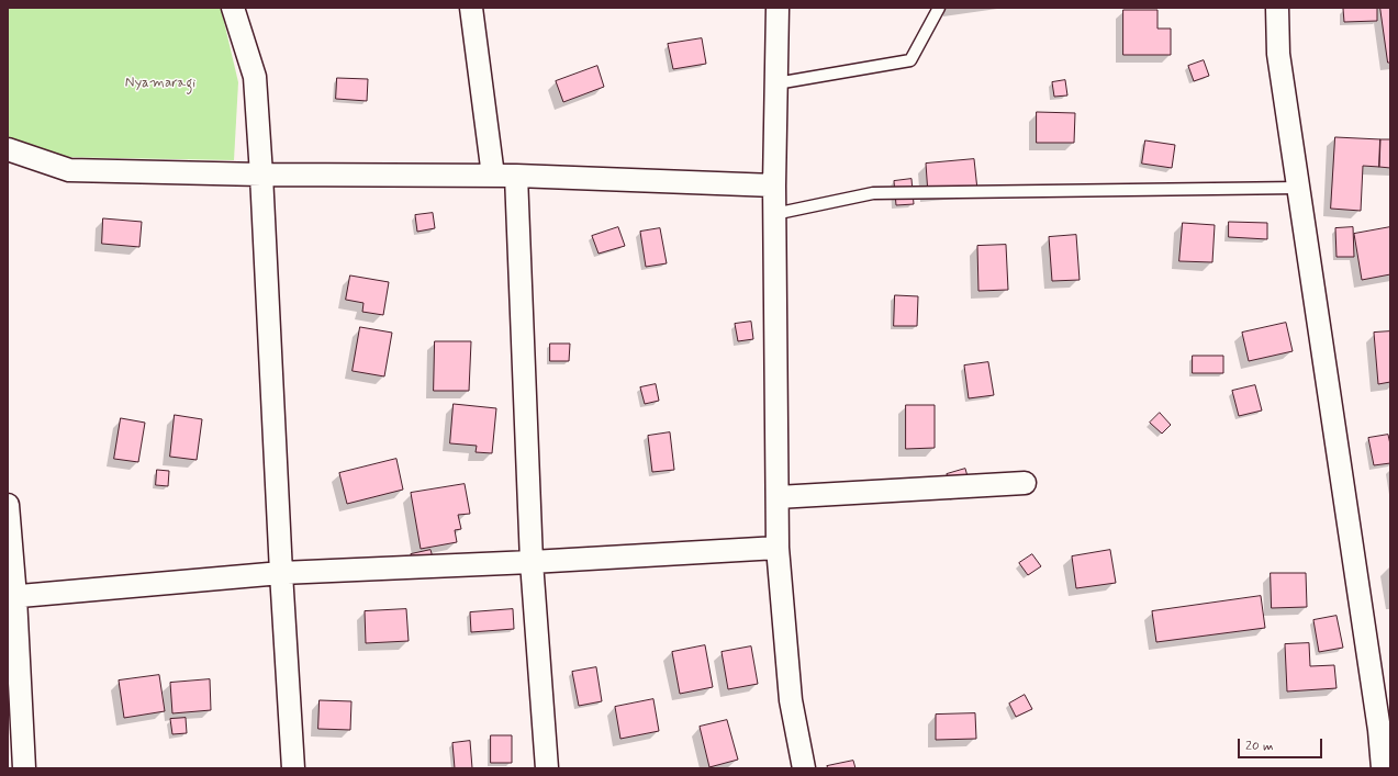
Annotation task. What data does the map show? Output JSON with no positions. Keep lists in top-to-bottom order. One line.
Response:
{"parks":["Nyamaragi"],"scale_bar":"20 m"}
